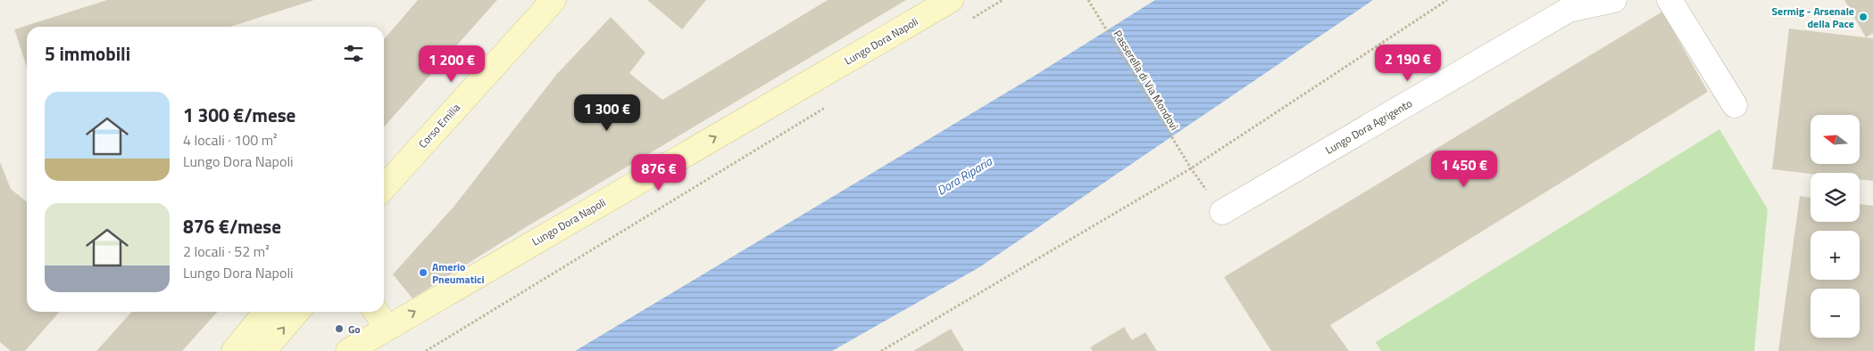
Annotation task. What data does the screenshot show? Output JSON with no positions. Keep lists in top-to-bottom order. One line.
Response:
{"streets":{"street":["Lungo Dora Napoli","Corso Emilia","Lungo Dora Agrigento"],"path":["Passerella di Via Mondovì"]},"one_way":["Lungo Dora Napoli"],"water":["Dora Riparia"],"places":["Sermig - Arsenale della Pace","Amerio Pneumatici","Go"],"north":"left","page":{"heading":"5 immobili","price":["2 190 €","1 200 €","1 300 €","1 450 €","876 €"],"list":[{"name":"1 300 €/mese","note":"4 locali · 100 m² · Lungo Dora Napoli"},{"name":"876 €/mese","note":"2 locali · 52 m² · Lungo Dora Napoli"}],"map_buttons":["+","−"]}}
